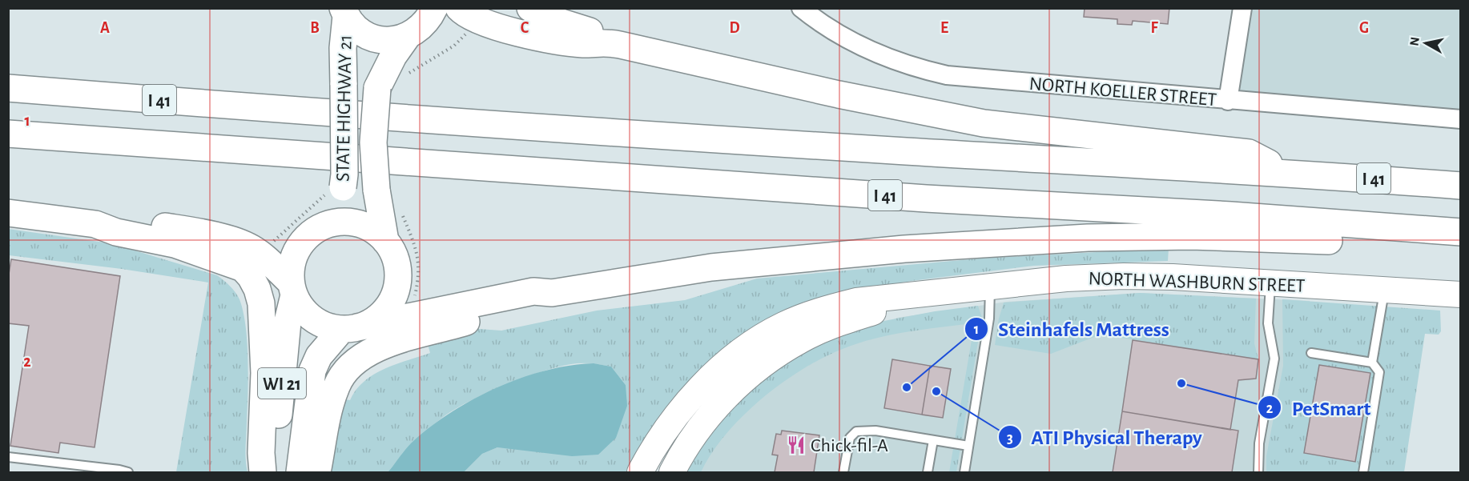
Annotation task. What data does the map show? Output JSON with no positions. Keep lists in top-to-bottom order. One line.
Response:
{"streets":{"highway":["I 41","STATE HIGHWAY 21","WI 21"],"street":["NORTH KOELLER STREET","NORTH WASHBURN STREET"]},"crossings":[["STATE HIGHWAY 21","WI 21"]],"places":{"other":["PetSmart","Steinhafels Mattress","ATI Physical Therapy"],"restaurant":["Chick-fil-A"]},"north":"left","grid":{"columns":["A","B","C","D","E","F","G"],"rows":["1","2"]}}
